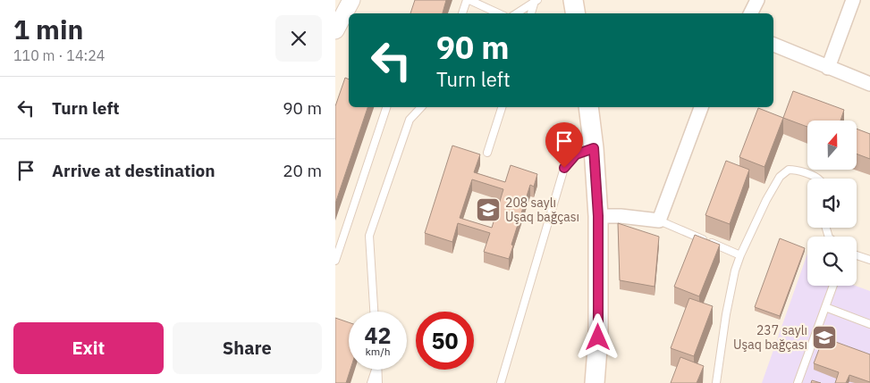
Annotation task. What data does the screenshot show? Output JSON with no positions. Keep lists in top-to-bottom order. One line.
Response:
{"places":{"school or university":["208 saylı Uşaq bağçası","237 saylı Uşaq bağçası"]},"north":"top","page":{"heading":["1 min","110 m · 14:24"],"turn":["90 m","Turn left"],"list":[{"name":"Turn left","value":"90 m"},{"name":"Arrive at destination","value":"20 m"}],"speed":"42 km/h","limit":"50","buttons":["Exit","Share"]}}
